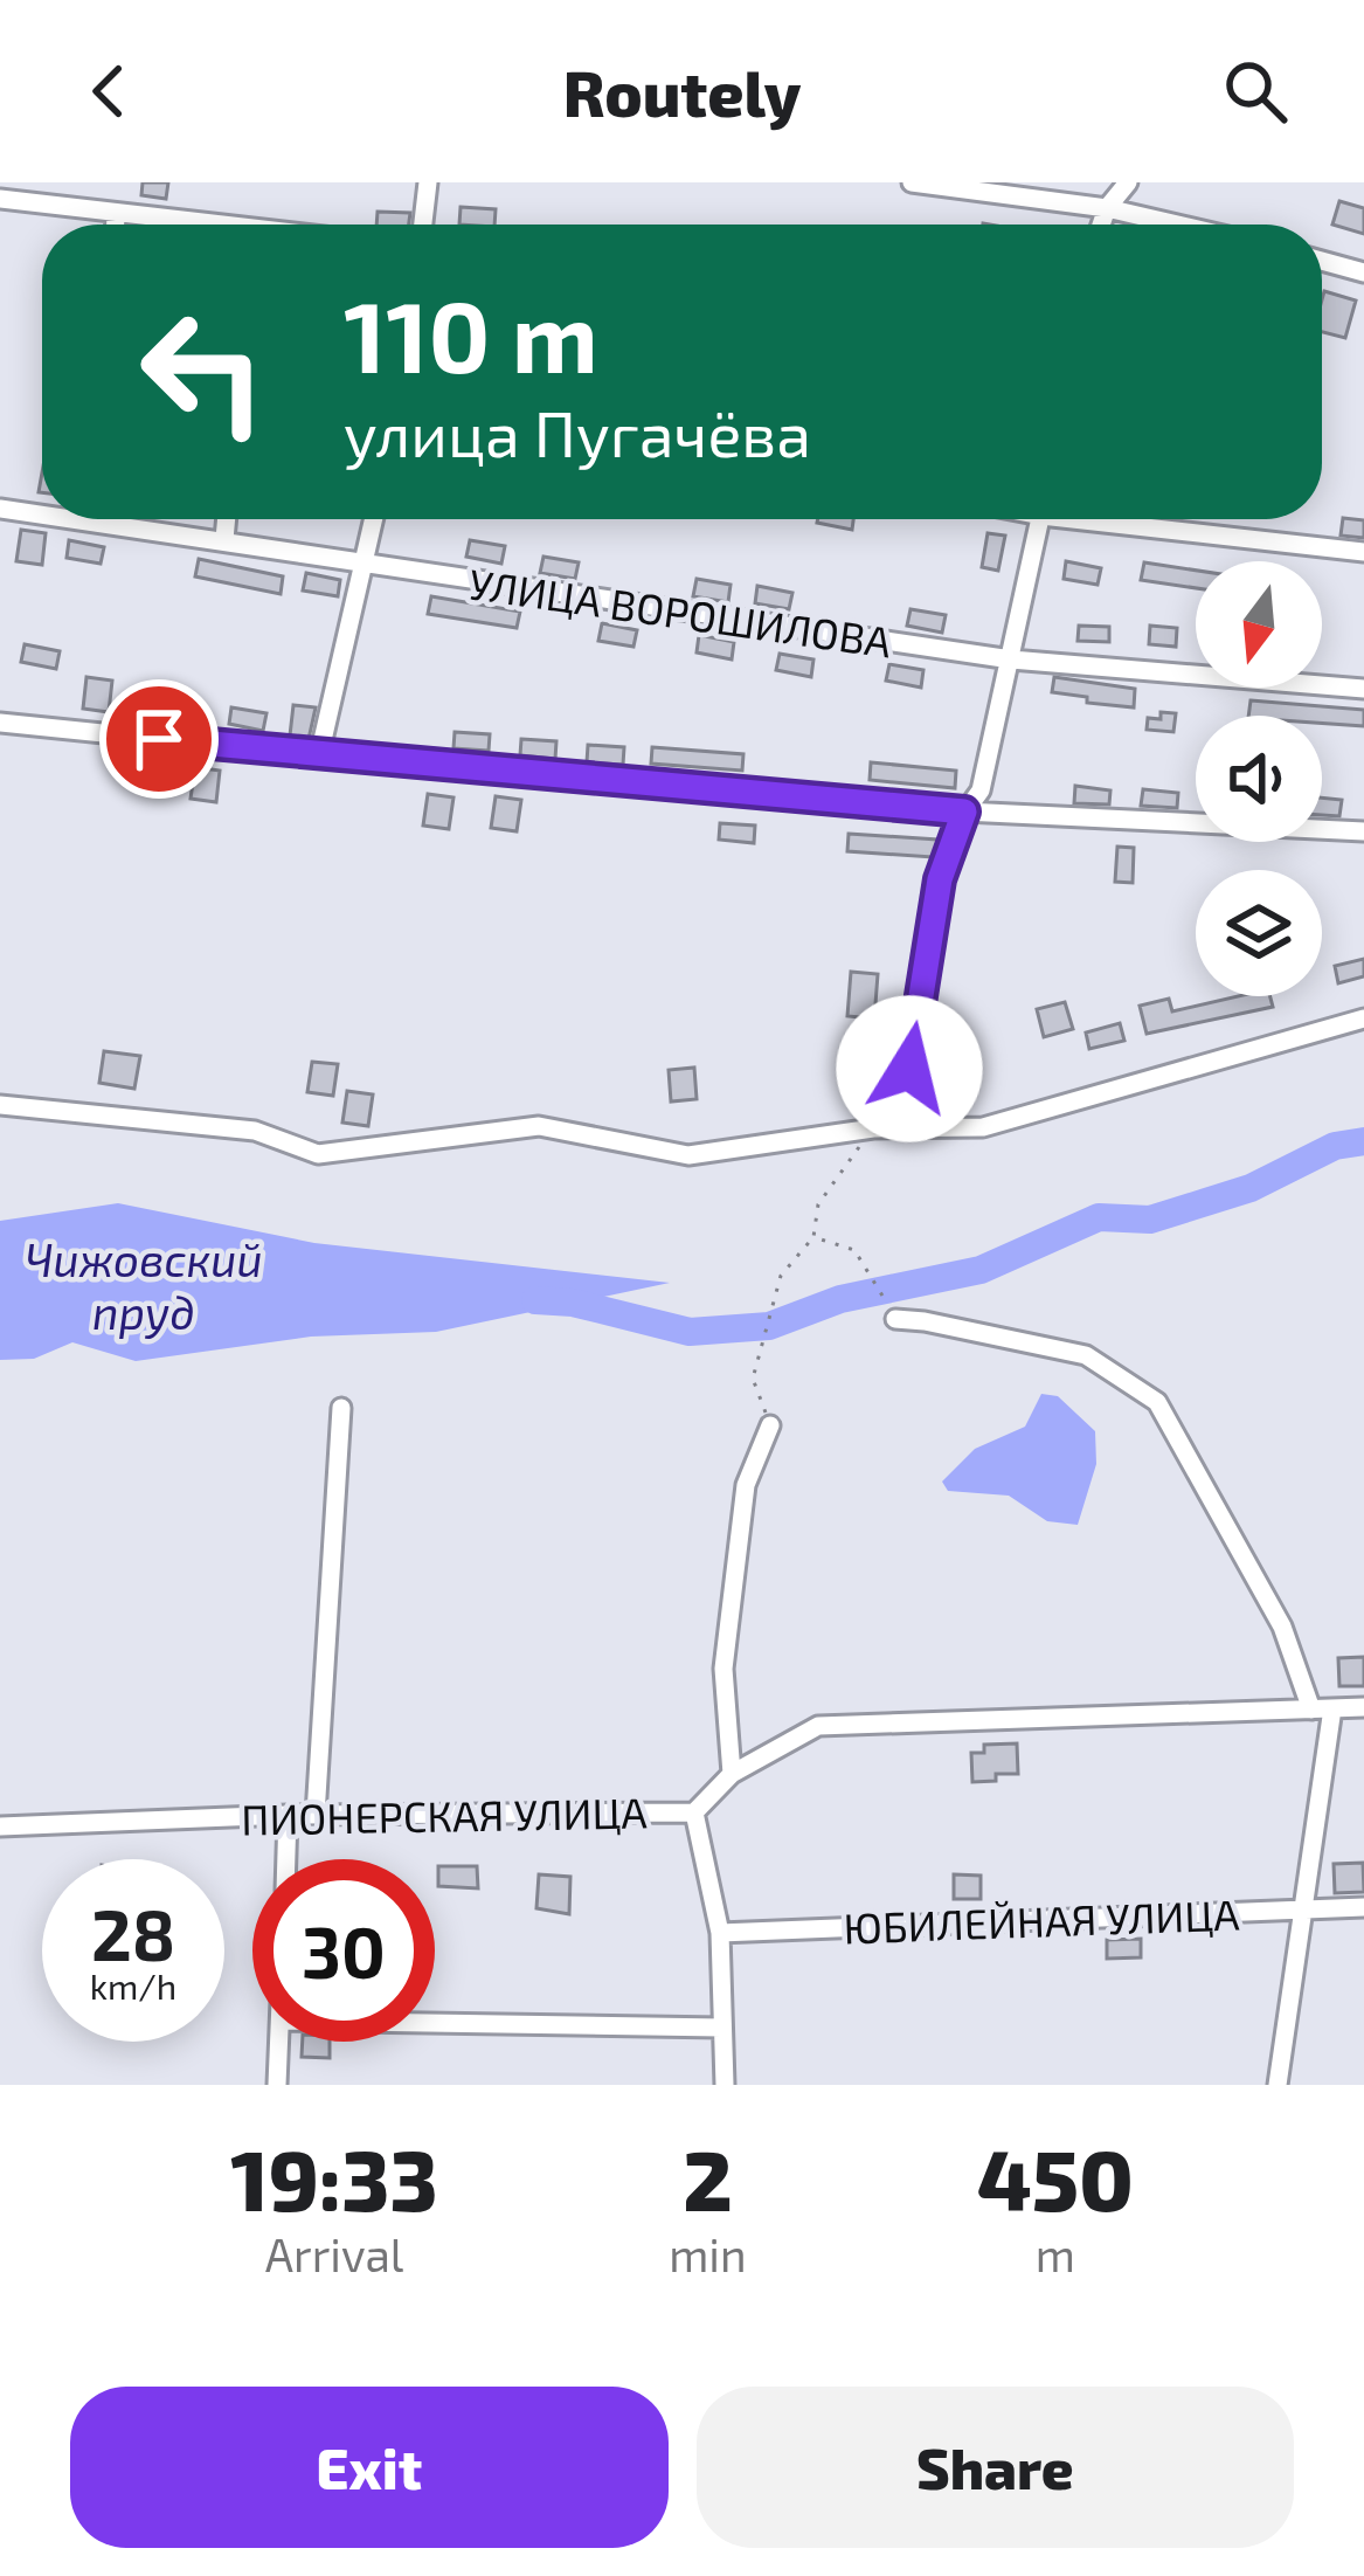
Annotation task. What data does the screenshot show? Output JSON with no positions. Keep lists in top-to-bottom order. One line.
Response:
{"streets":{"street":["УЛИЦА ВОРОШИЛОВА","ПИОНЕРСКАЯ УЛИЦА","ЮБИЛЕЙНАЯ УЛИЦА"]},"water":["Чижовский пруд"],"north":"bottom","page":{"header":"Routely","turn":["110 m","улица Пугачёва"],"speed":"28 km/h","limit":"30","eta":["19:33","Arrival","2","min","450","m"],"buttons":["Exit","Share"]}}
